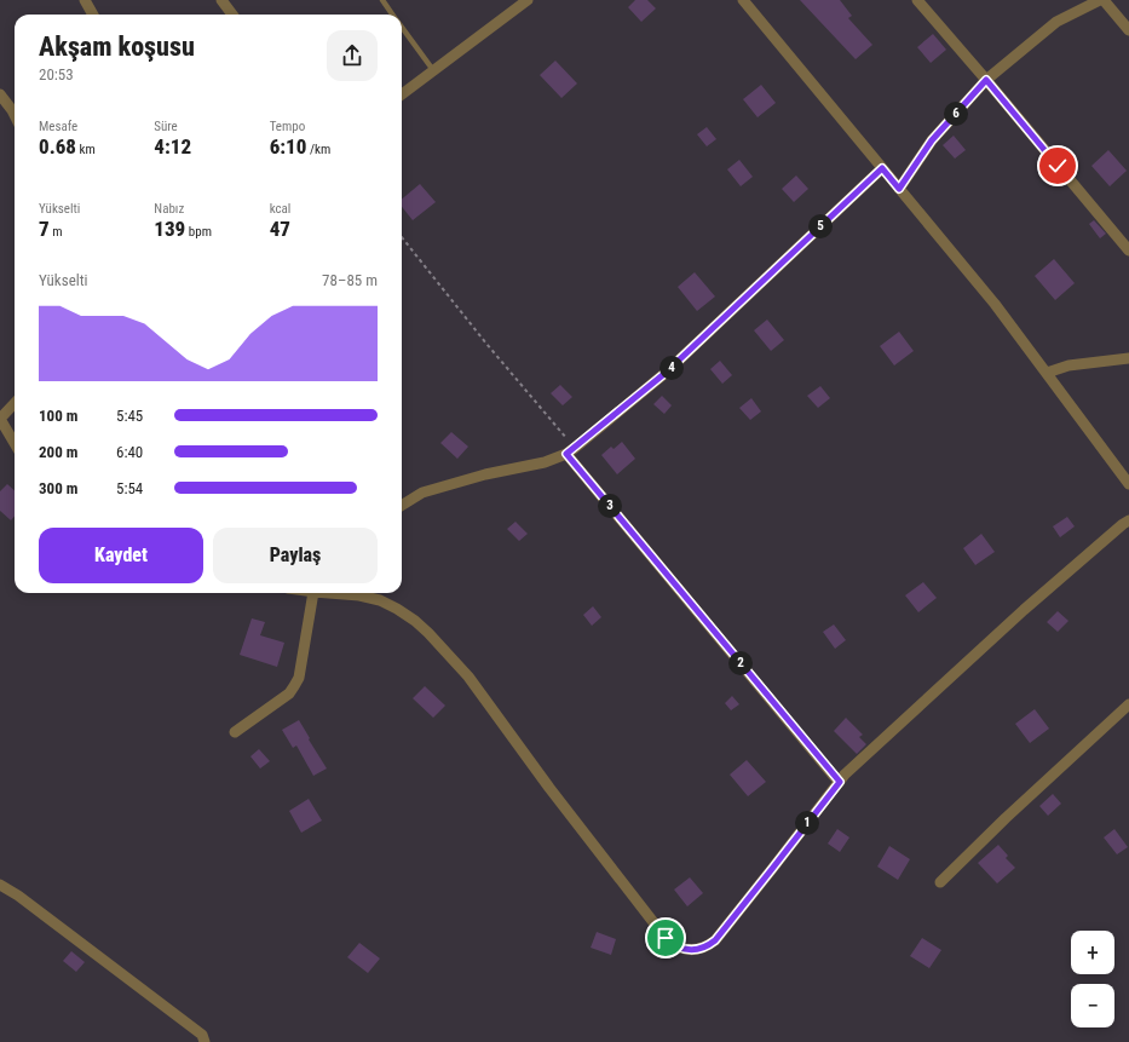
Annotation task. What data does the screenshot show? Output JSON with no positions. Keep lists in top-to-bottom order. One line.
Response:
{"page":{"heading":["Akşam koşusu","20:53"],"stats":[["Mesafe","0.68 km"],["Süre","4:12"],["Tempo","6:10 /km"],["Yükselti","7 m"],["Nabız","139 bpm"],["kcal","47"]],"pins":["6","5","4","3","2","1"],"chart":["Yükselti","78–85 m"],"list":[{"name":"100 m","note":"5:45"},{"name":"200 m","note":"6:40"},{"name":"300 m","note":"5:54"}],"buttons":["Kaydet","Paylaş"],"map_buttons":["+","−"]}}
